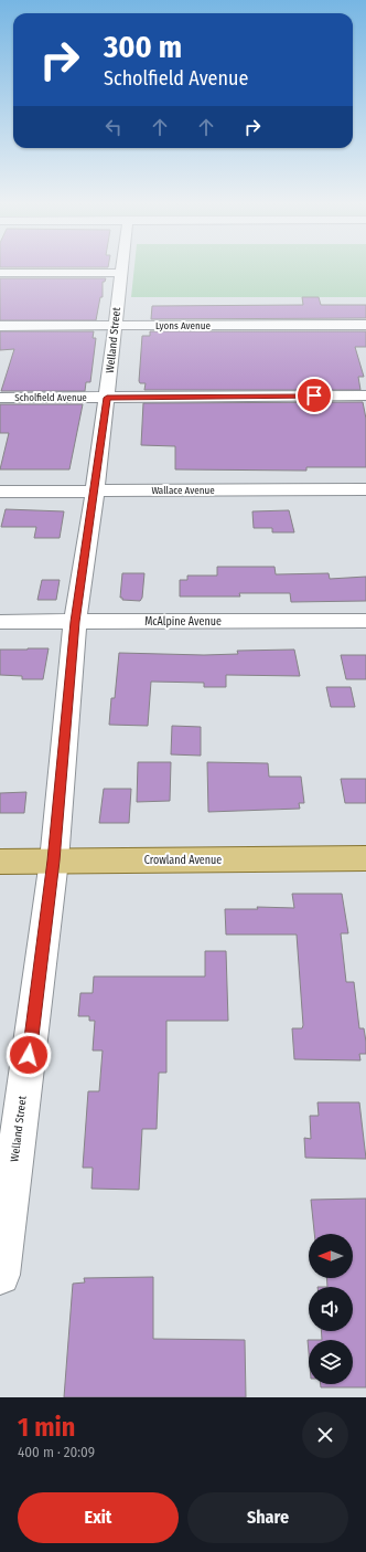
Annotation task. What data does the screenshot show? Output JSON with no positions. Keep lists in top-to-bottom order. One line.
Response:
{"streets":{"main road":["Crowland Avenue"],"street":["Lyons Avenue","Welland Street","Scholfield Avenue","Wallace Avenue","McAlpine Avenue"]},"crossings":[["Lyons Avenue","Welland Street"],["Welland Street","Scholfield Avenue"],["Welland Street","Wallace Avenue"],["Welland Street","McAlpine Avenue"],["Welland Street","Crowland Avenue"]],"north":"left","page":{"turn":["300 m","Scholfield Avenue"],"heading":["1 min","400 m · 20:09"],"buttons":["Exit","Share"]}}
